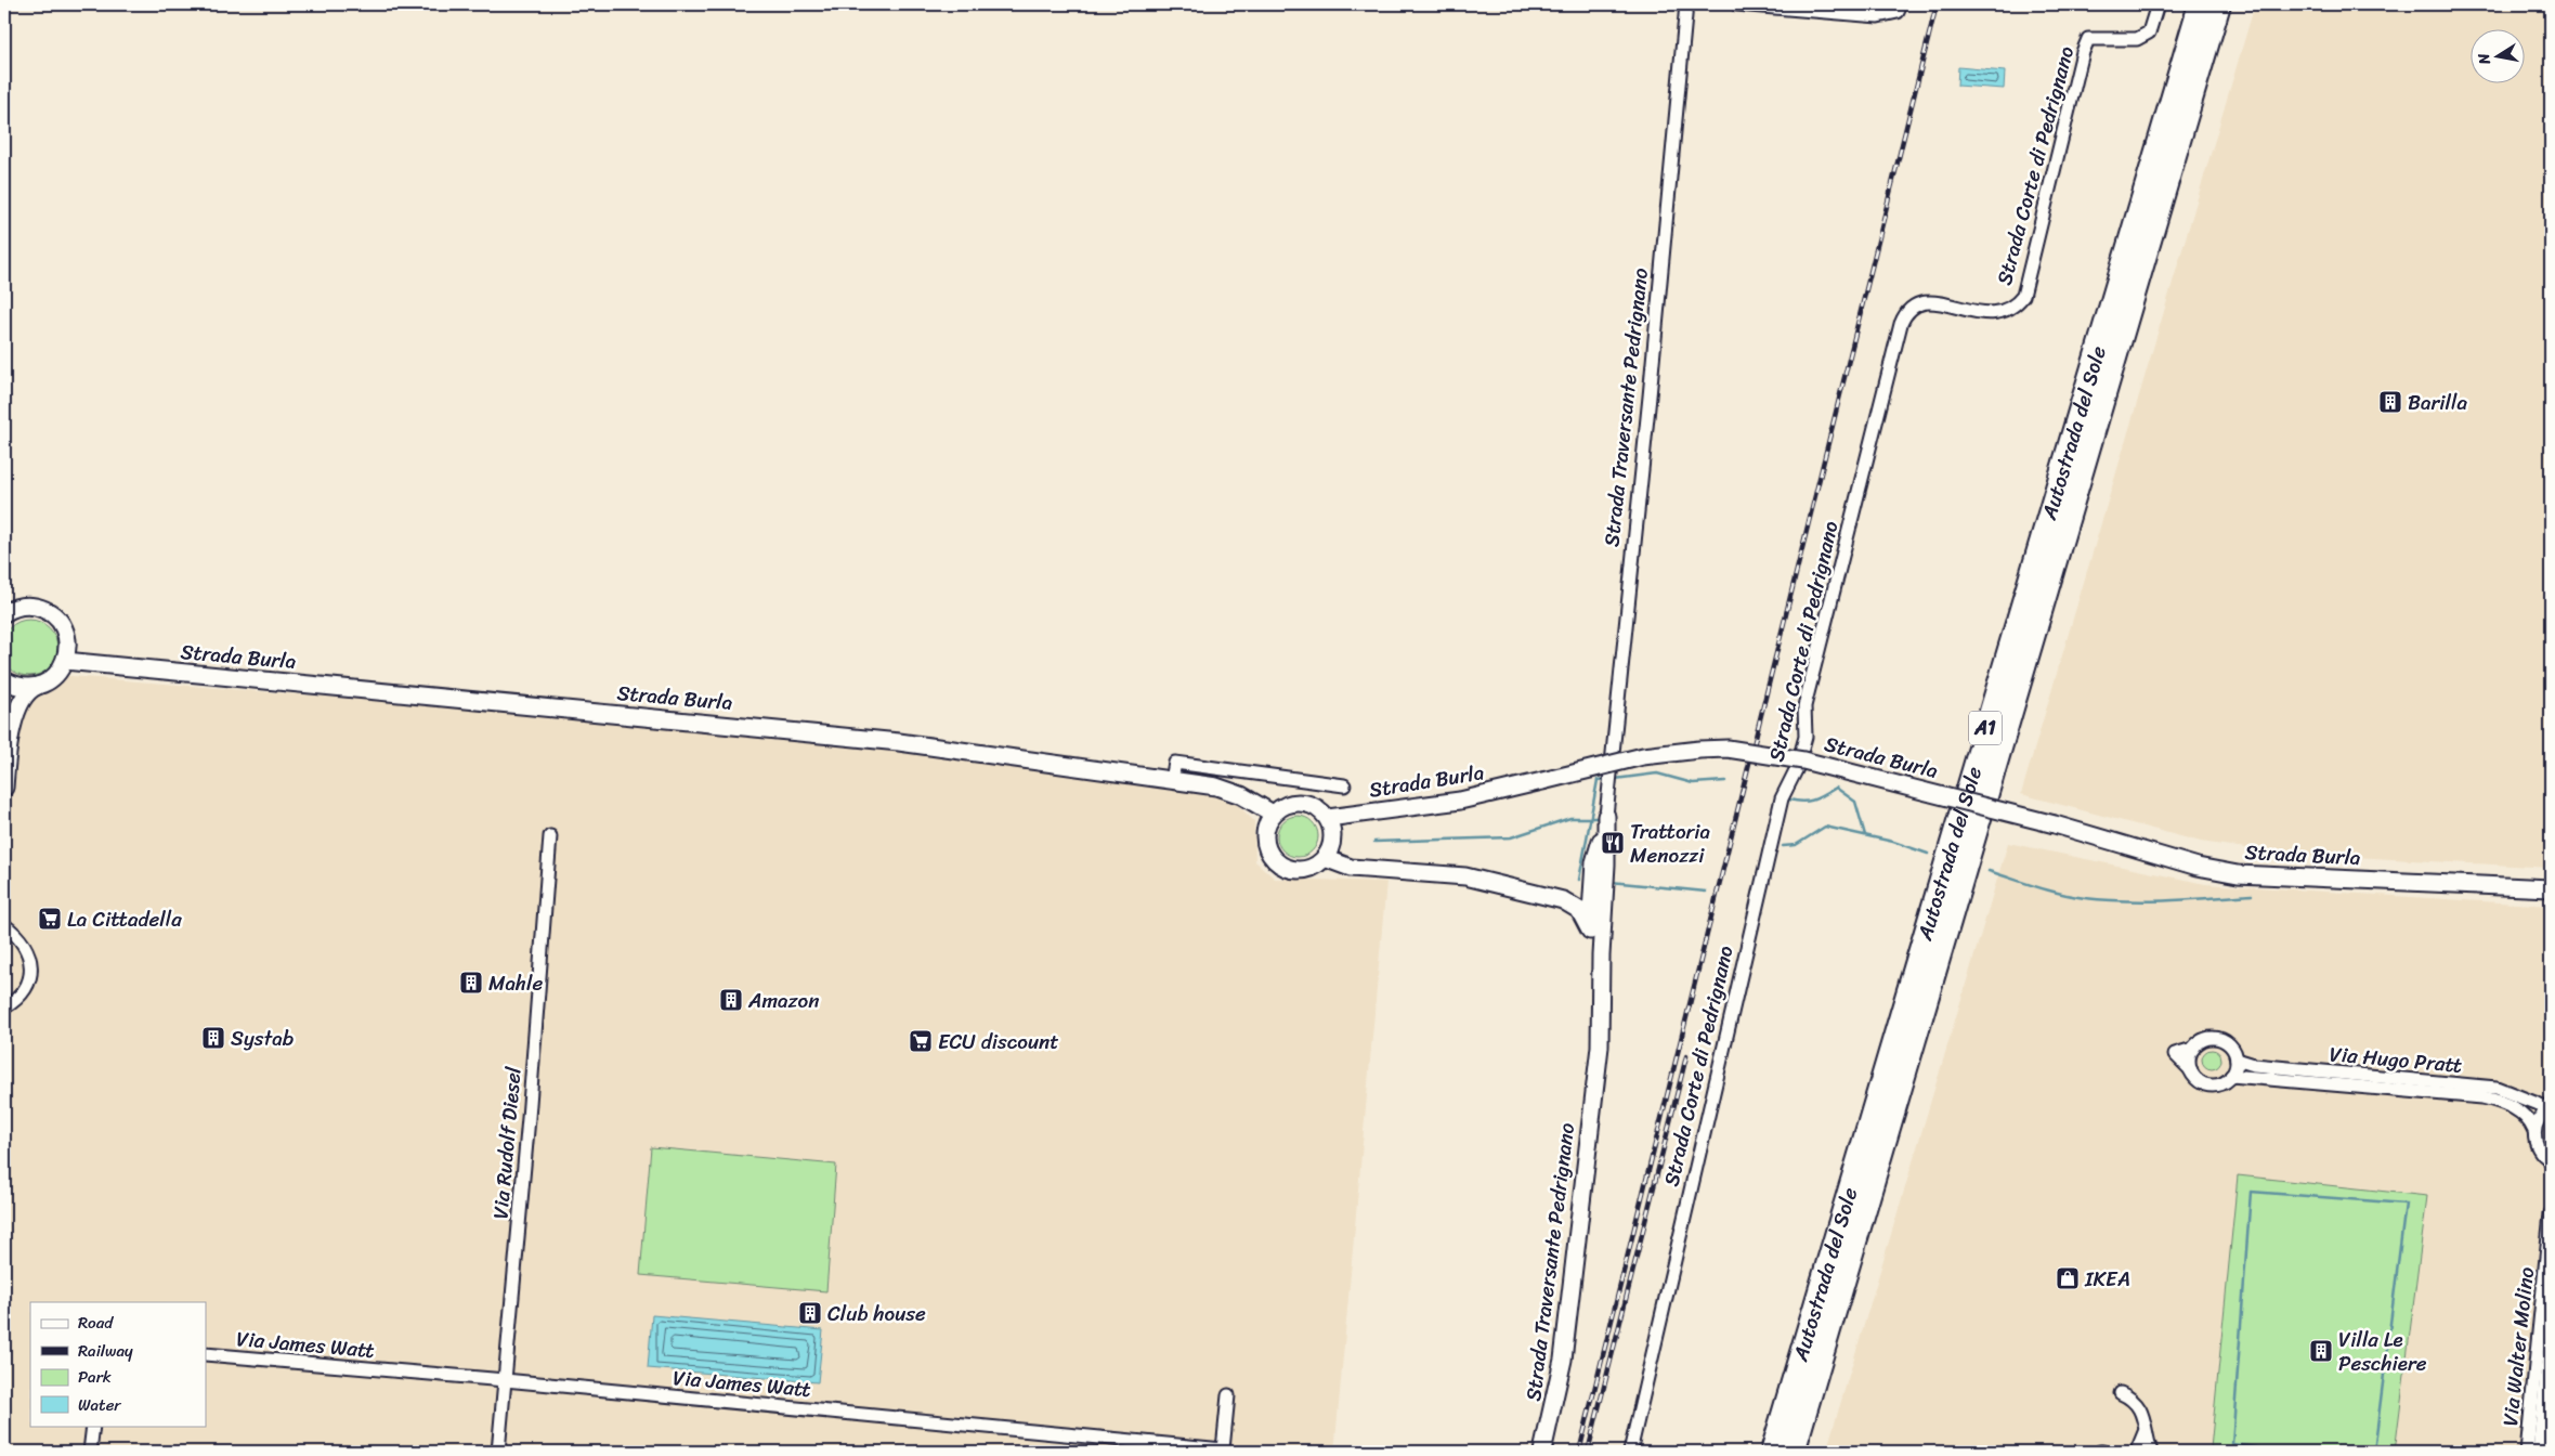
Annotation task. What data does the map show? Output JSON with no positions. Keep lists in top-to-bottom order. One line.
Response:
{"streets":{"highway":["Autostrada del Sole","A1"],"main road":["Strada Traversante Pedrignano","Strada Burla"],"street":["Strada Corte di Pedrignano","Via Hugo Pratt","Via Rudolf Diesel","Via James Watt","Via Walter Molino"]},"crossings":[["Via Rudolf Diesel","Via James Watt"]],"places":{"building":["Barilla","Mahle","Amazon","Systab","Club house","Villa Le Peschiere"],"restaurant":["Trattoria Menozzi"],"supermarket":["La Cittadella","ECU discount"],"shop":["IKEA"]},"legend":["Road","Railway","Park","Water"],"north":"left"}
